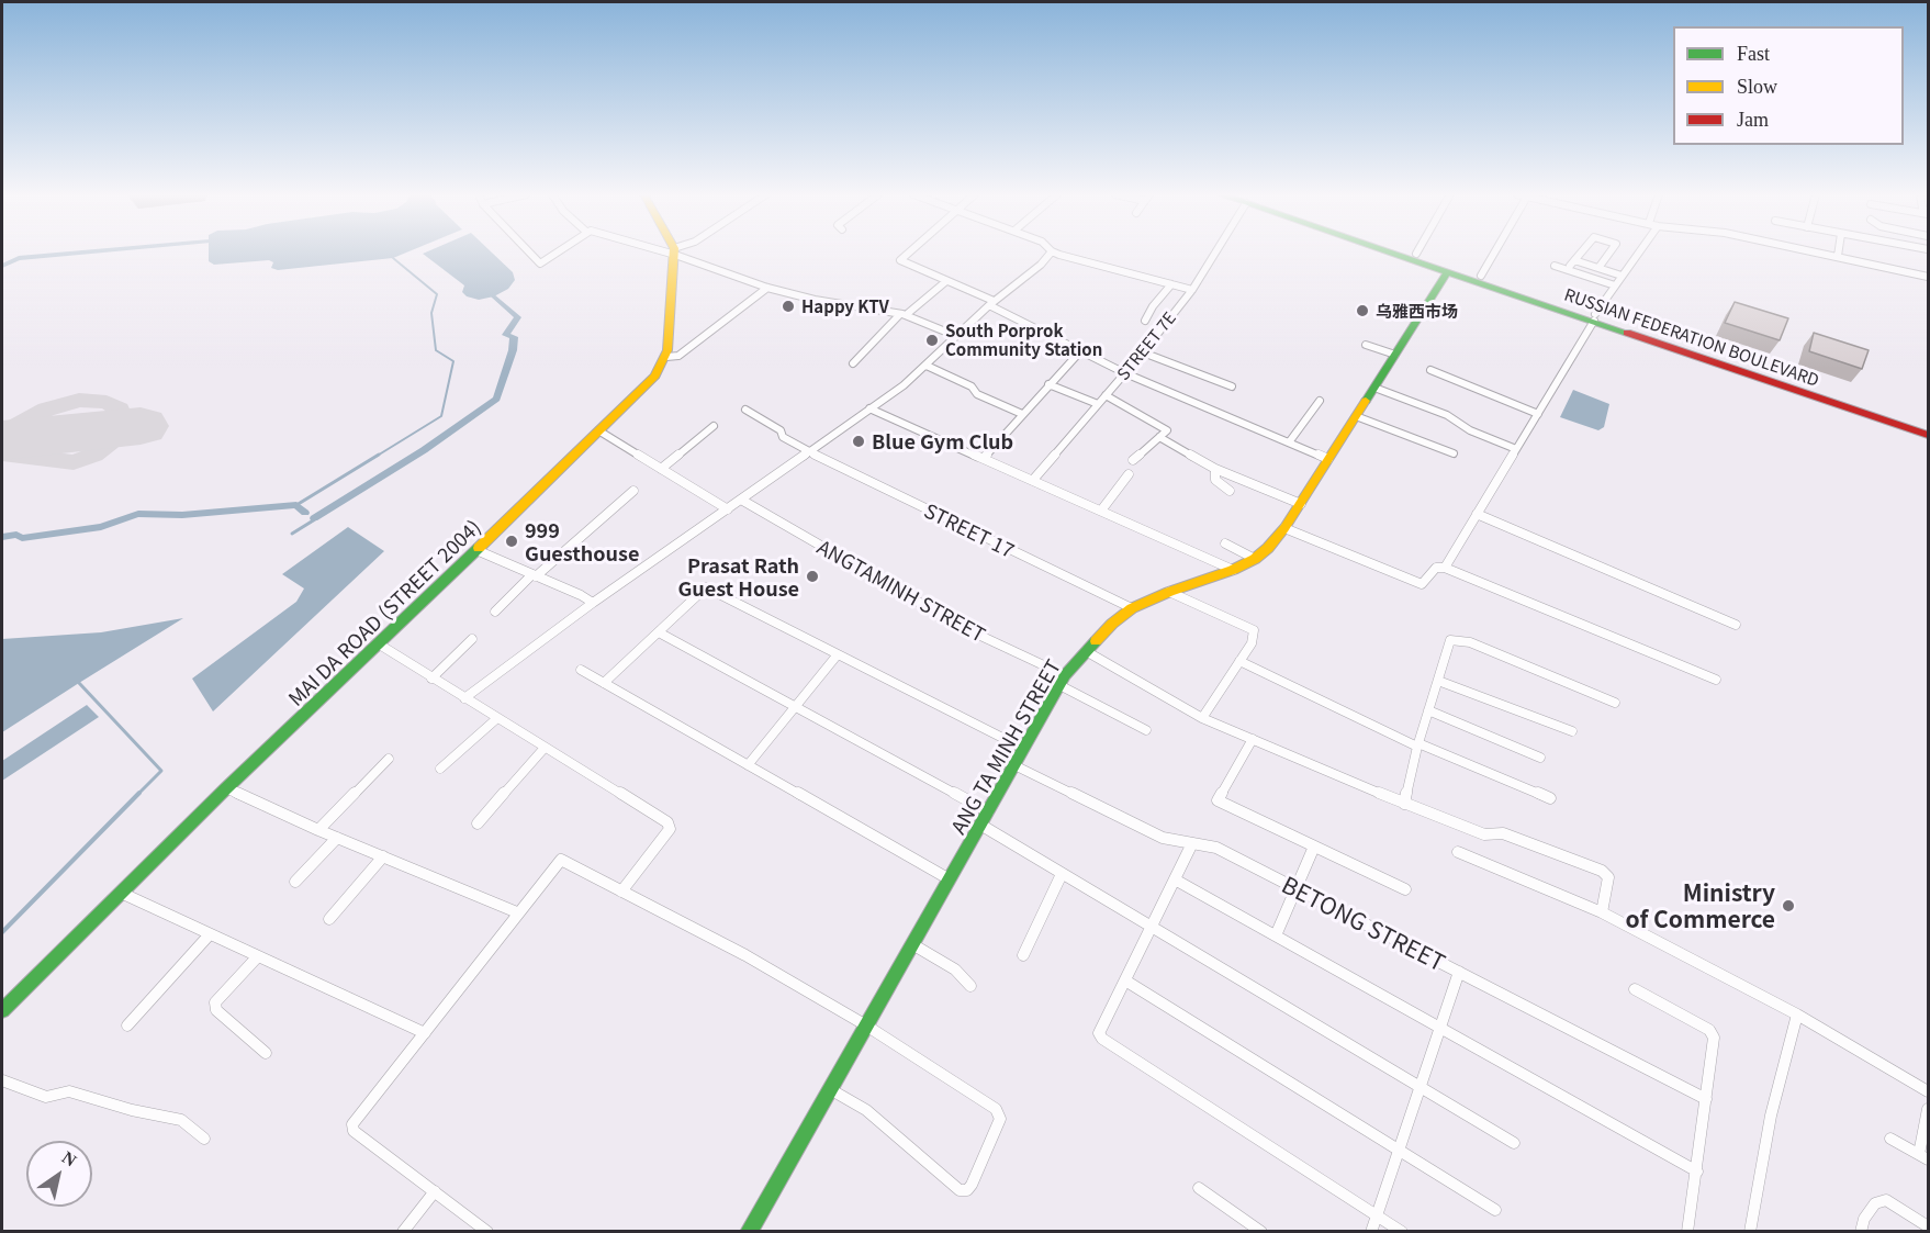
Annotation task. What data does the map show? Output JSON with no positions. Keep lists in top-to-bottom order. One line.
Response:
{"streets":{"main road":["RUSSIAN FEDERATION BOULEVARD","MAI DA ROAD (STREET 2004)","ANG TA MINH STREET"],"street":["STREET 7E","STREET 17","ANGTAMINH STREET","BETONG STREET"]},"crossings":[["RUSSIAN FEDERATION BOULEVARD","ANG TA MINH STREET"],["STREET 17","ANG TA MINH STREET"],["ANGTAMINH STREET","ANG TA MINH STREET"],["ANG TA MINH STREET","BETONG STREET"]],"places":["Happy KTV","乌雅西市场","South Porprok Community Station","Blue Gym Club","999 Guesthouse","Prasat Rath Guest House","Ministry of Commerce"],"legend":["Fast","Slow","Jam"],"north":"top right"}
